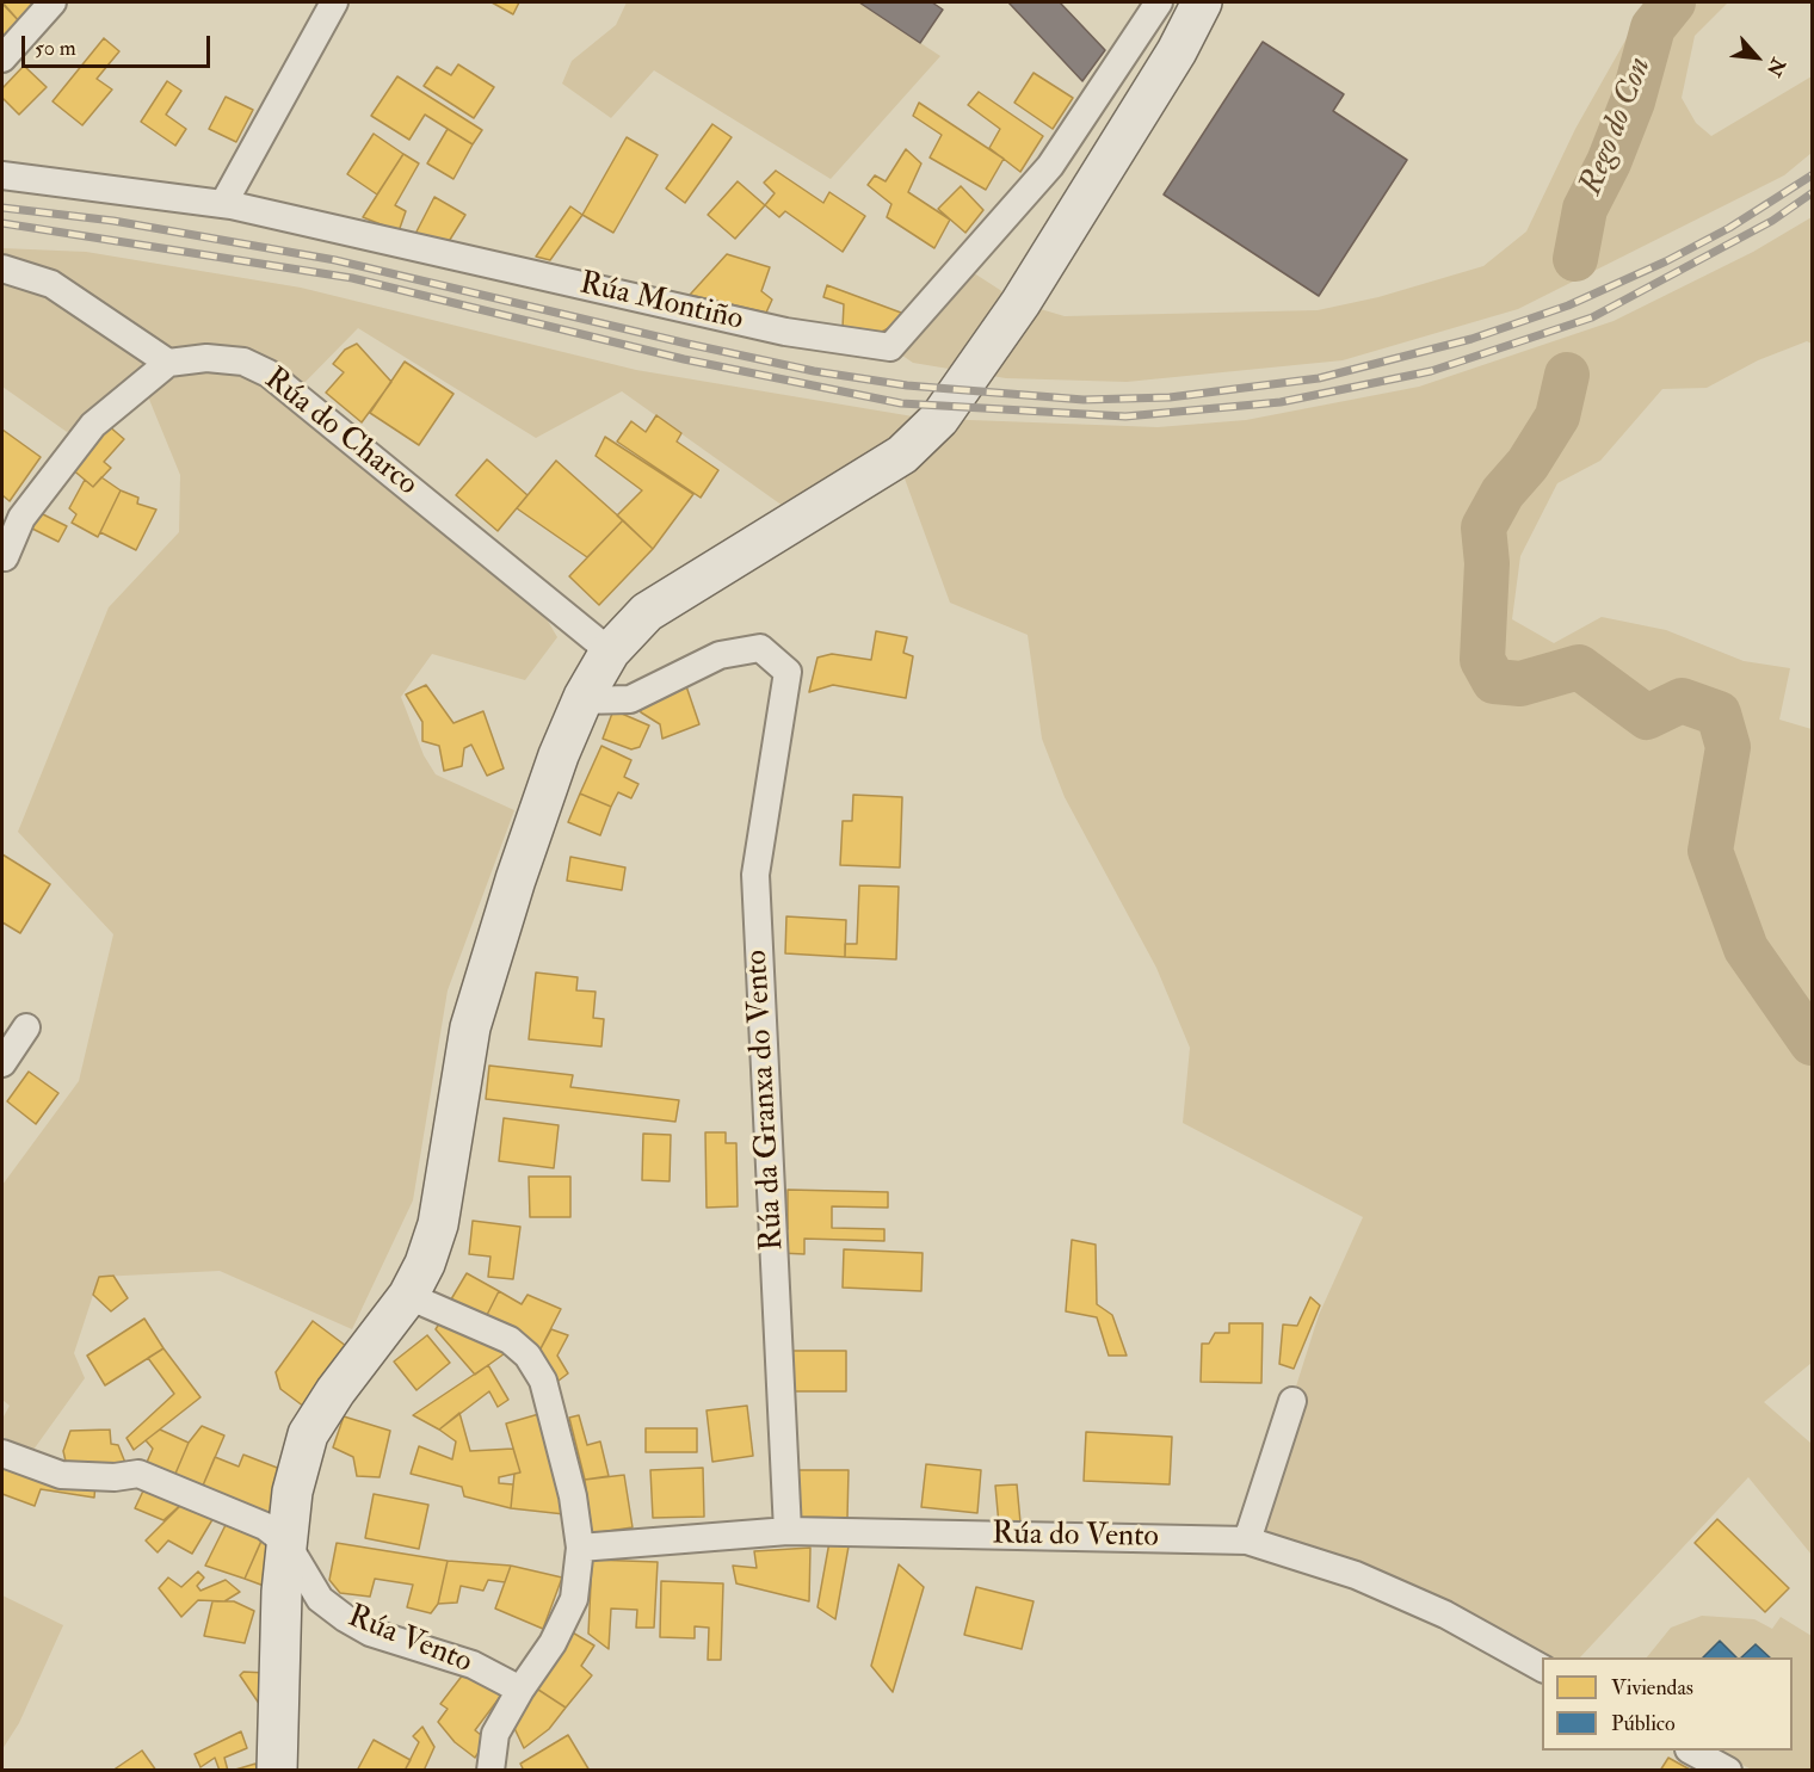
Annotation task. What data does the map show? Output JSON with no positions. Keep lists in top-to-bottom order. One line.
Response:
{"streets":{"street":["Rúa Montiño","Rúa do Charco","Rúa da Granxa do Vento","Rúa do Vento","Rúa Vento"]},"crossings":[["Rúa da Granxa do Vento","Rúa do Vento"]],"water":["Rego do Con"],"legend":["Viviendas","Público"],"scale_bar":"50 m","north":"bottom right"}
